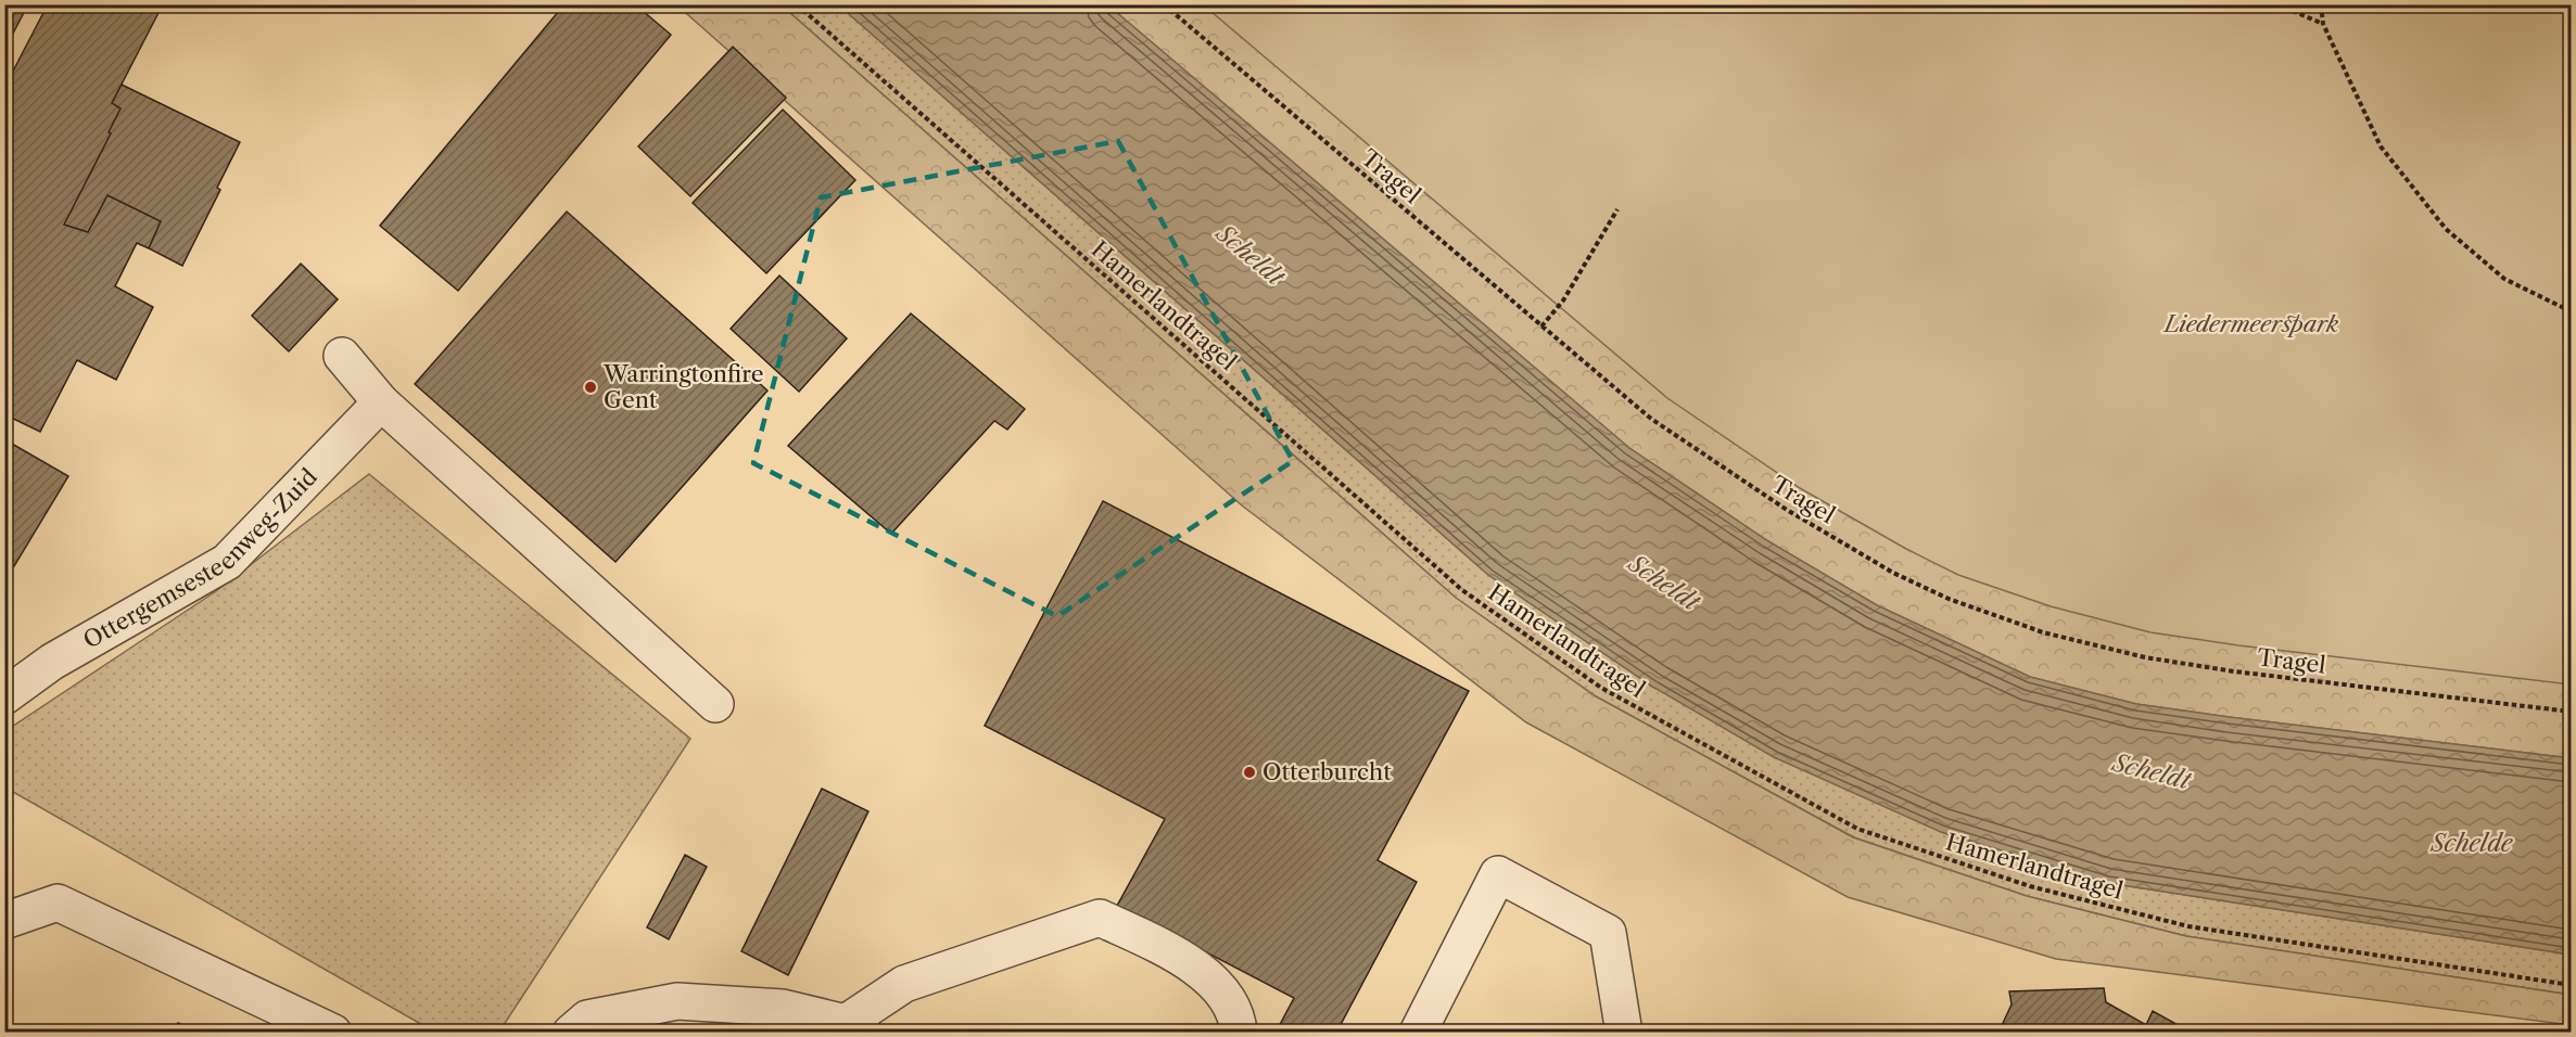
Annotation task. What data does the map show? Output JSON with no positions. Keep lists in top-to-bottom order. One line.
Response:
{"streets":{"street":["Ottergemsesteenweg-Zuid"],"path":["Tragel","Hamerlandtragel"]},"water":["Scheldt","Schelde"],"parks":["Liedermeerspark"],"places":["Warringtonfire Gent","Otterburcht"]}
